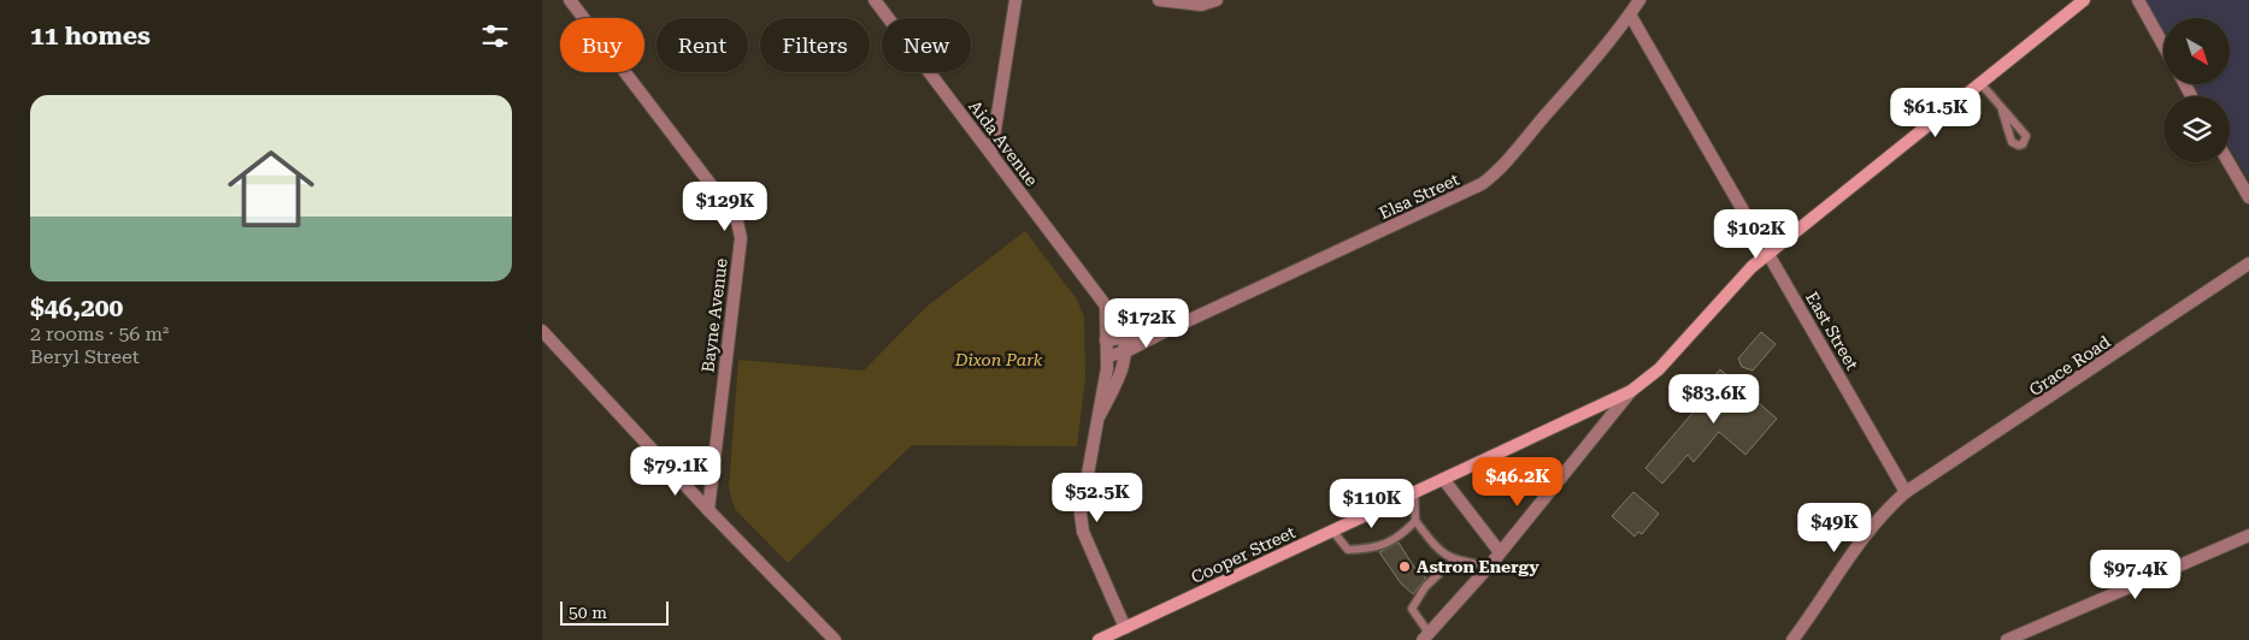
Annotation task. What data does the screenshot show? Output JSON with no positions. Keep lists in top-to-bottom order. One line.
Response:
{"streets":{"main road":["Cooper Street"],"street":["Aida Avenue","Elsa Street","Bayne Avenue","East Street","Grace Road"]},"crossings":[["Aida Avenue","Elsa Street"],["Aida Avenue","Cooper Street"],["Elsa Street","East Street"],["East Street","Grace Road"],["East Street","Cooper Street"]],"parks":["Dixon Park"],"places":["Astron Energy"],"scale_bar":"50 m","north":"bottom right","page":{"heading":"11 homes","chip":["Buy","Rent","Filters","New"],"list":[{"name":"$46,200","note":"2 rooms · 56 m² · Beryl Street"}],"price":["$61.5K","$129K","$102K","$172K","$83.6K","$79.1K","$46.2K","$52.5K","$110K","$49K","$97.4K"],"scale":"50 m"}}
